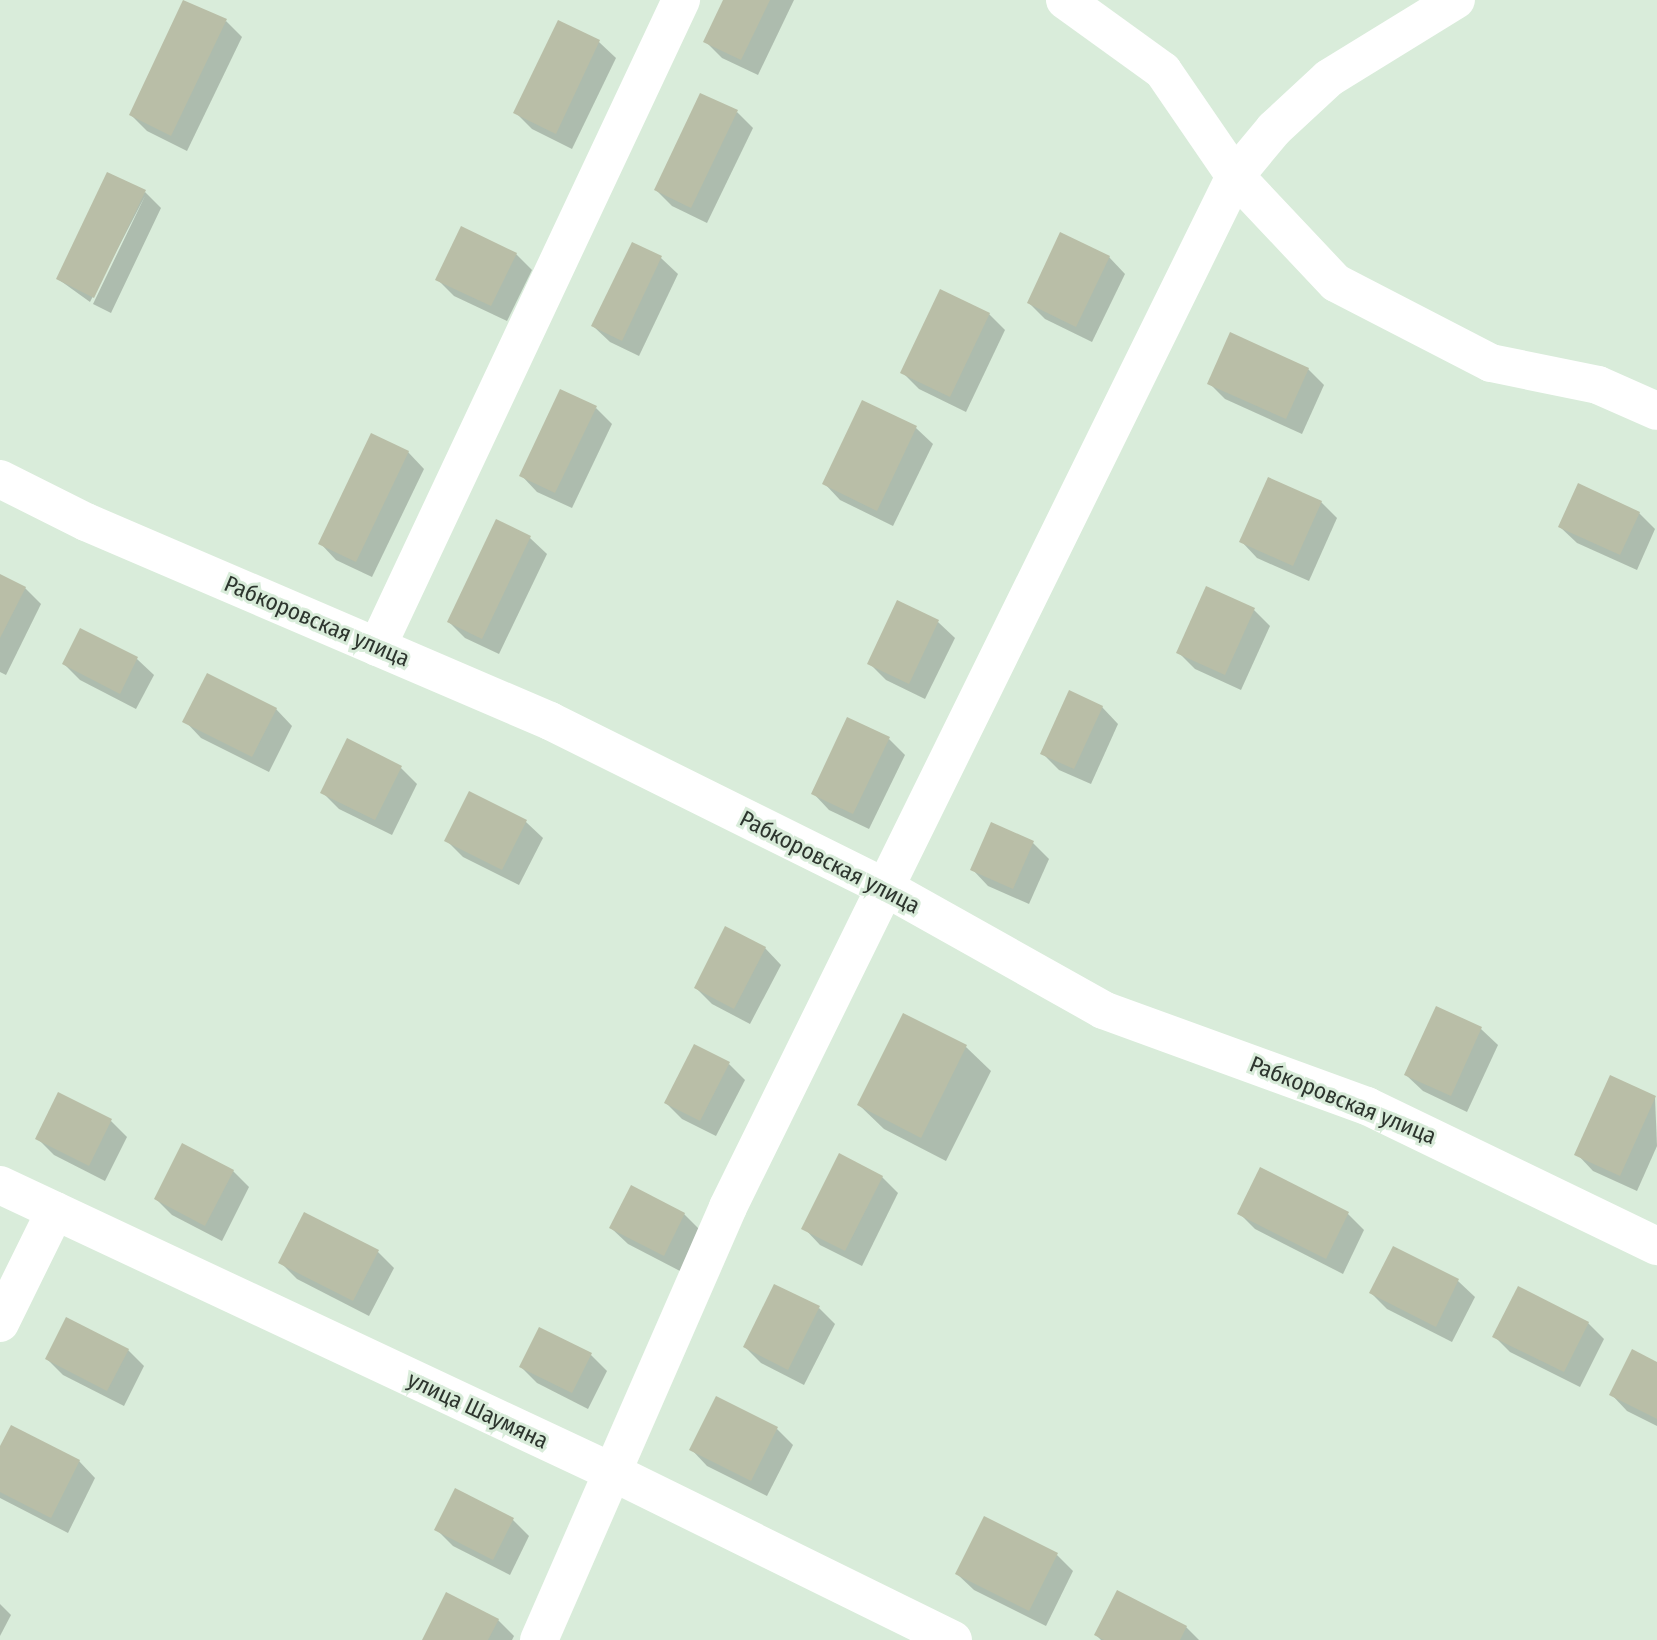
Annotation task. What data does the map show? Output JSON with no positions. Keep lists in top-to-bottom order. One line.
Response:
{"streets":{"street":["Рабкоровская улица","улица Шаумяна"]}}
